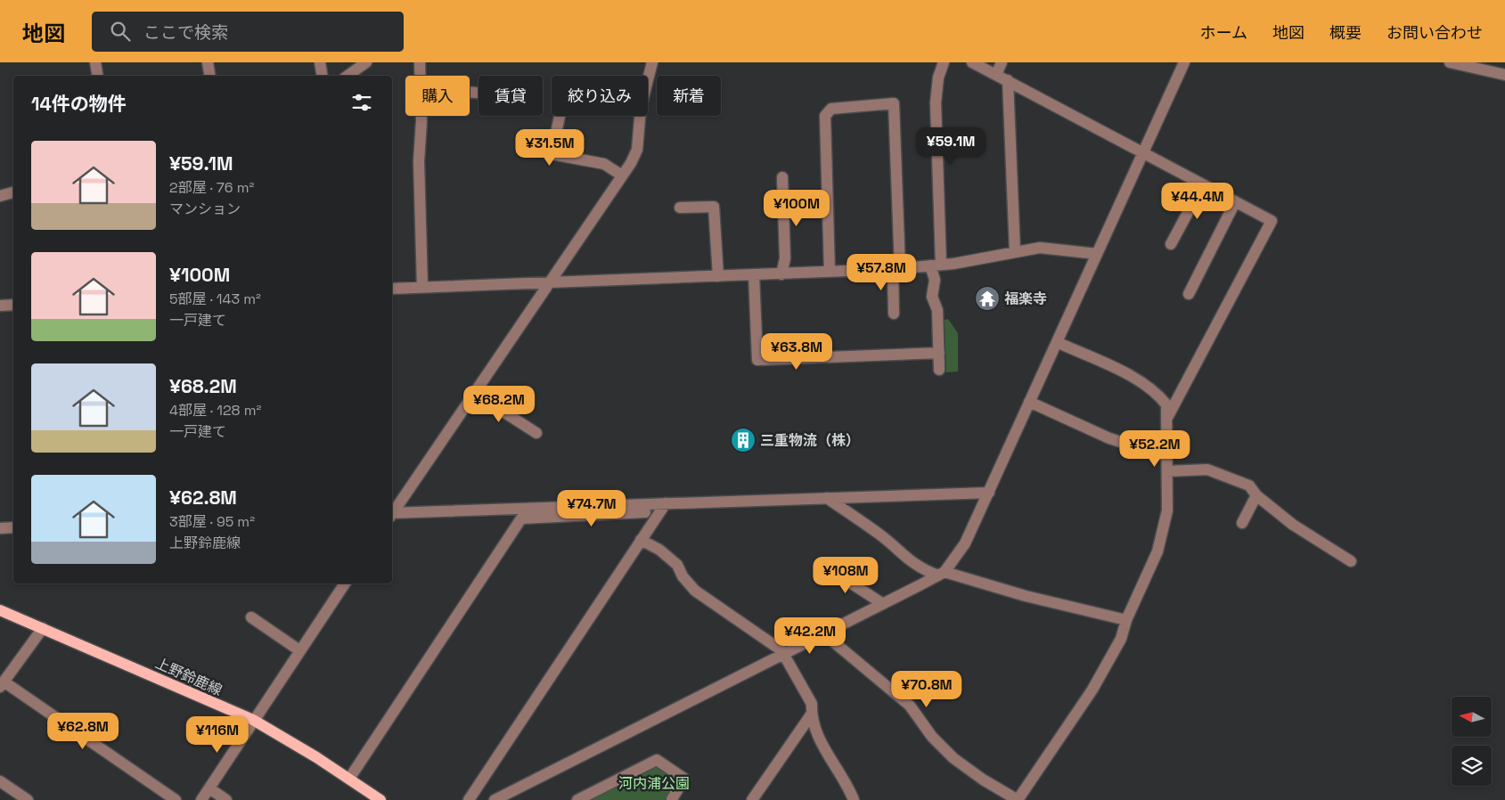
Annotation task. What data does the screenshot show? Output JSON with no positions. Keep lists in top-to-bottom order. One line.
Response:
{"streets":{"main road":["上野鈴鹿線"]},"parks":["河内浦公園"],"places":{"temple":["福楽寺"],"building":["三重物流（株）"]},"north":"left","page":{"header":"地図","search":"ここで検索","nav":["ホーム","地図","概要","お問い合わせ"],"chip":["購入","賃貸","絞り込み","新着"],"heading":"14件の物件","price":["¥59.1M","¥31.5M","¥44.4M","¥100M","¥57.8M","¥63.8M","¥68.2M","¥52.2M","¥74.7M","¥108M","¥42.2M","¥70.8M","¥62.8M","¥116M"],"list":[{"name":"¥59.1M","note":"2部屋 · 76 m² · マンション"},{"name":"¥100M","note":"5部屋 · 143 m² · 一戸建て"},{"name":"¥68.2M","note":"4部屋 · 128 m² · 一戸建て"},{"name":"¥62.8M","note":"3部屋 · 95 m² · 上野鈴鹿線"}]}}
